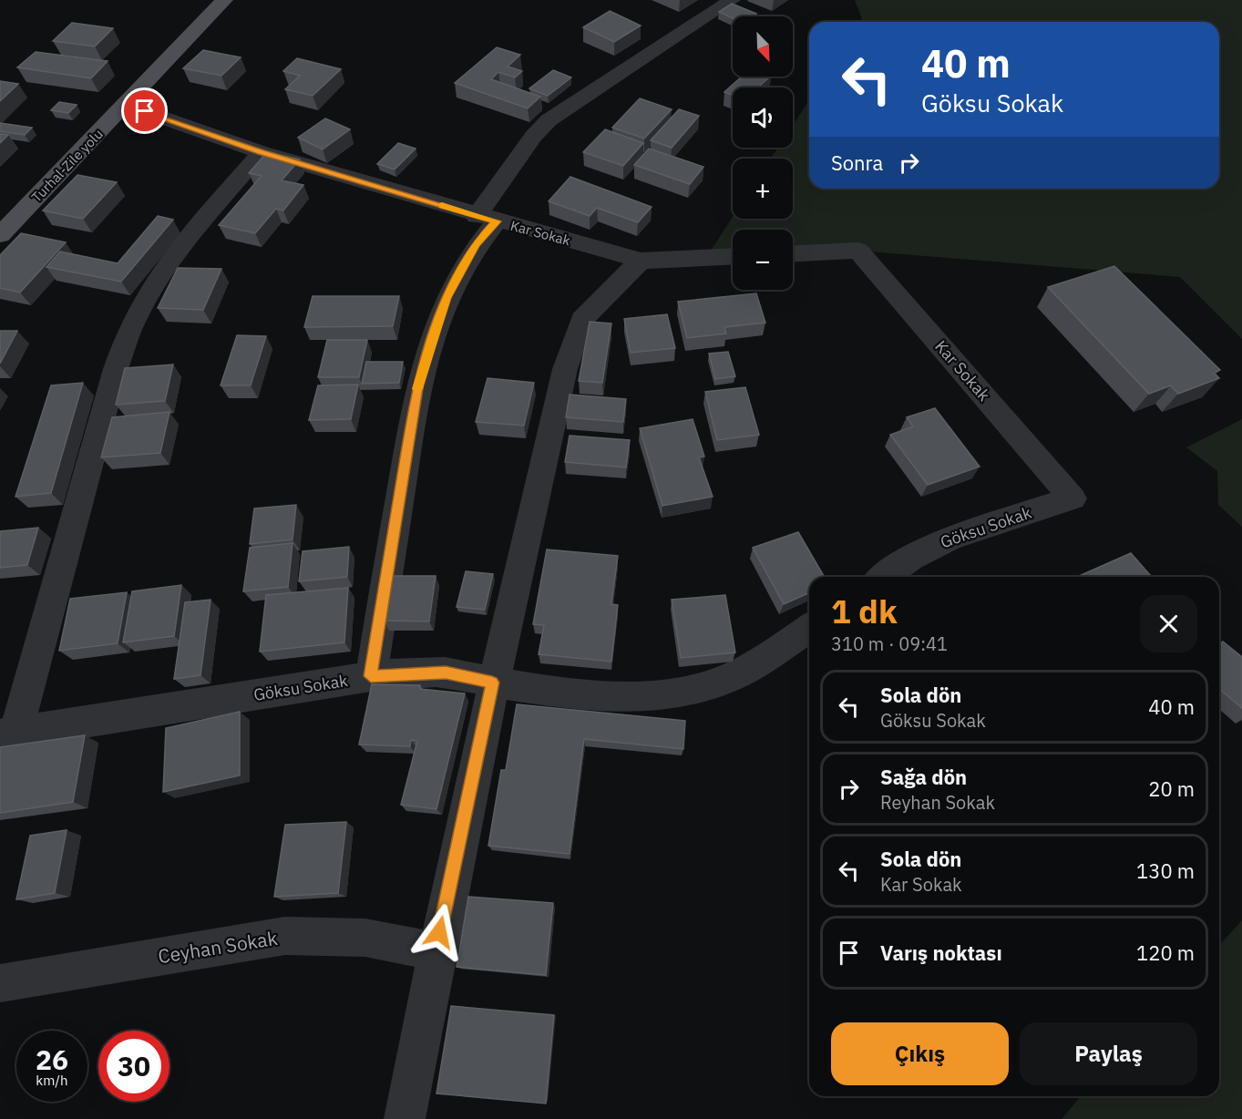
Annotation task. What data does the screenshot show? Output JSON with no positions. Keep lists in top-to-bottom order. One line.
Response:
{"streets":{"main road":["Turhal-Zile yolu"],"street":["Kar Sokak","Göksu Sokak","Ceyhan Sokak"]},"crossings":[["Turhal-Zile yolu","Kar Sokak"],["Kar Sokak","Göksu Sokak"]],"north":"bottom right","page":{"map_buttons":["+","−"],"turn":["40 m","Göksu Sokak"],"then":"Sonra","heading":["1 dk","310 m · 09:41"],"list":[{"name":"Sola dön","note":"Göksu Sokak","value":"40 m"},{"name":"Sağa dön","note":"Reyhan Sokak","value":"20 m"},{"name":"Sola dön","note":"Kar Sokak","value":"130 m"},{"name":"Varış noktası","value":"120 m"}],"buttons":["Çıkış","Paylaş"],"speed":"26 km/h","limit":"30"}}
